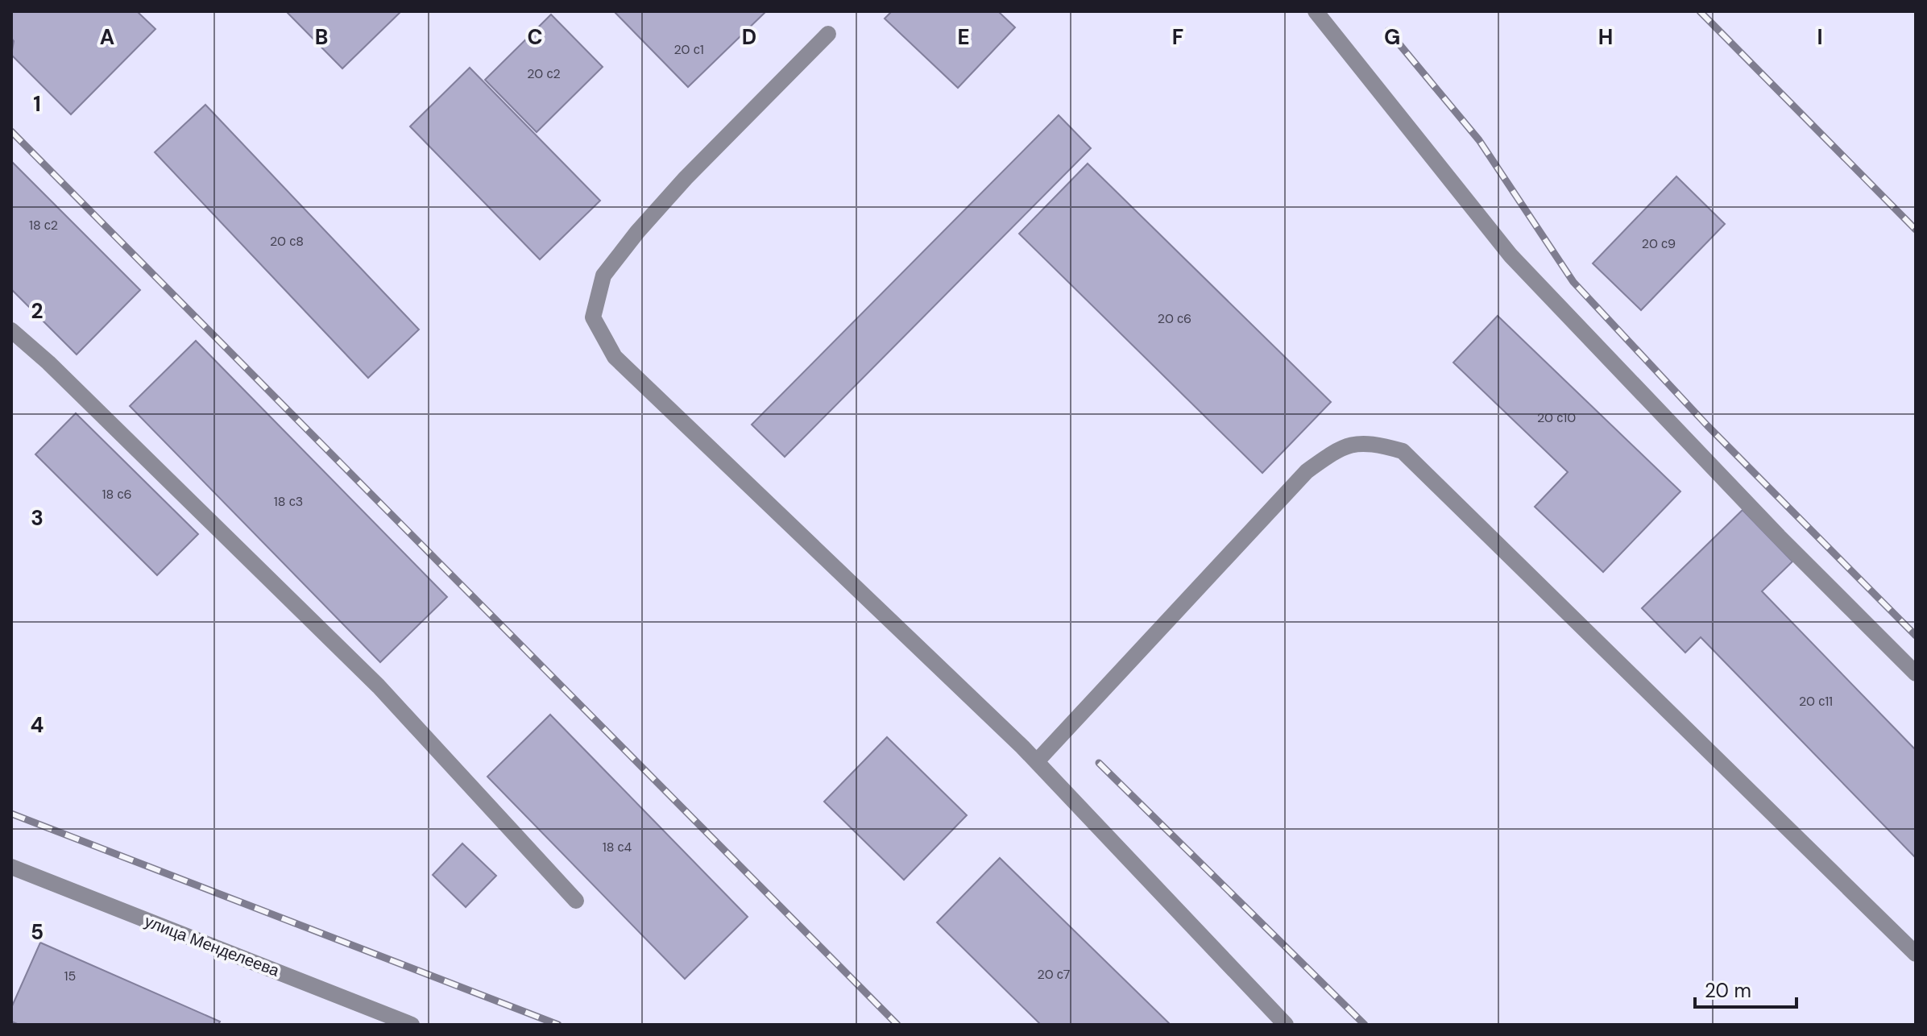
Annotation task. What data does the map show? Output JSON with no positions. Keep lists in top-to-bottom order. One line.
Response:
{"streets":{"street":["улица Менделеева"]},"house_numbers":["20 с1","20 с2","18 с2","20 с8","20 с9","20 с6","20 с10","18 с6","18 с3","20 с11","18 с4","20 с7","15"],"scale_bar":"20 m","grid":{"columns":["A","B","C","D","E","F","G","H","I"],"rows":["1","2","3","4","5"]}}
